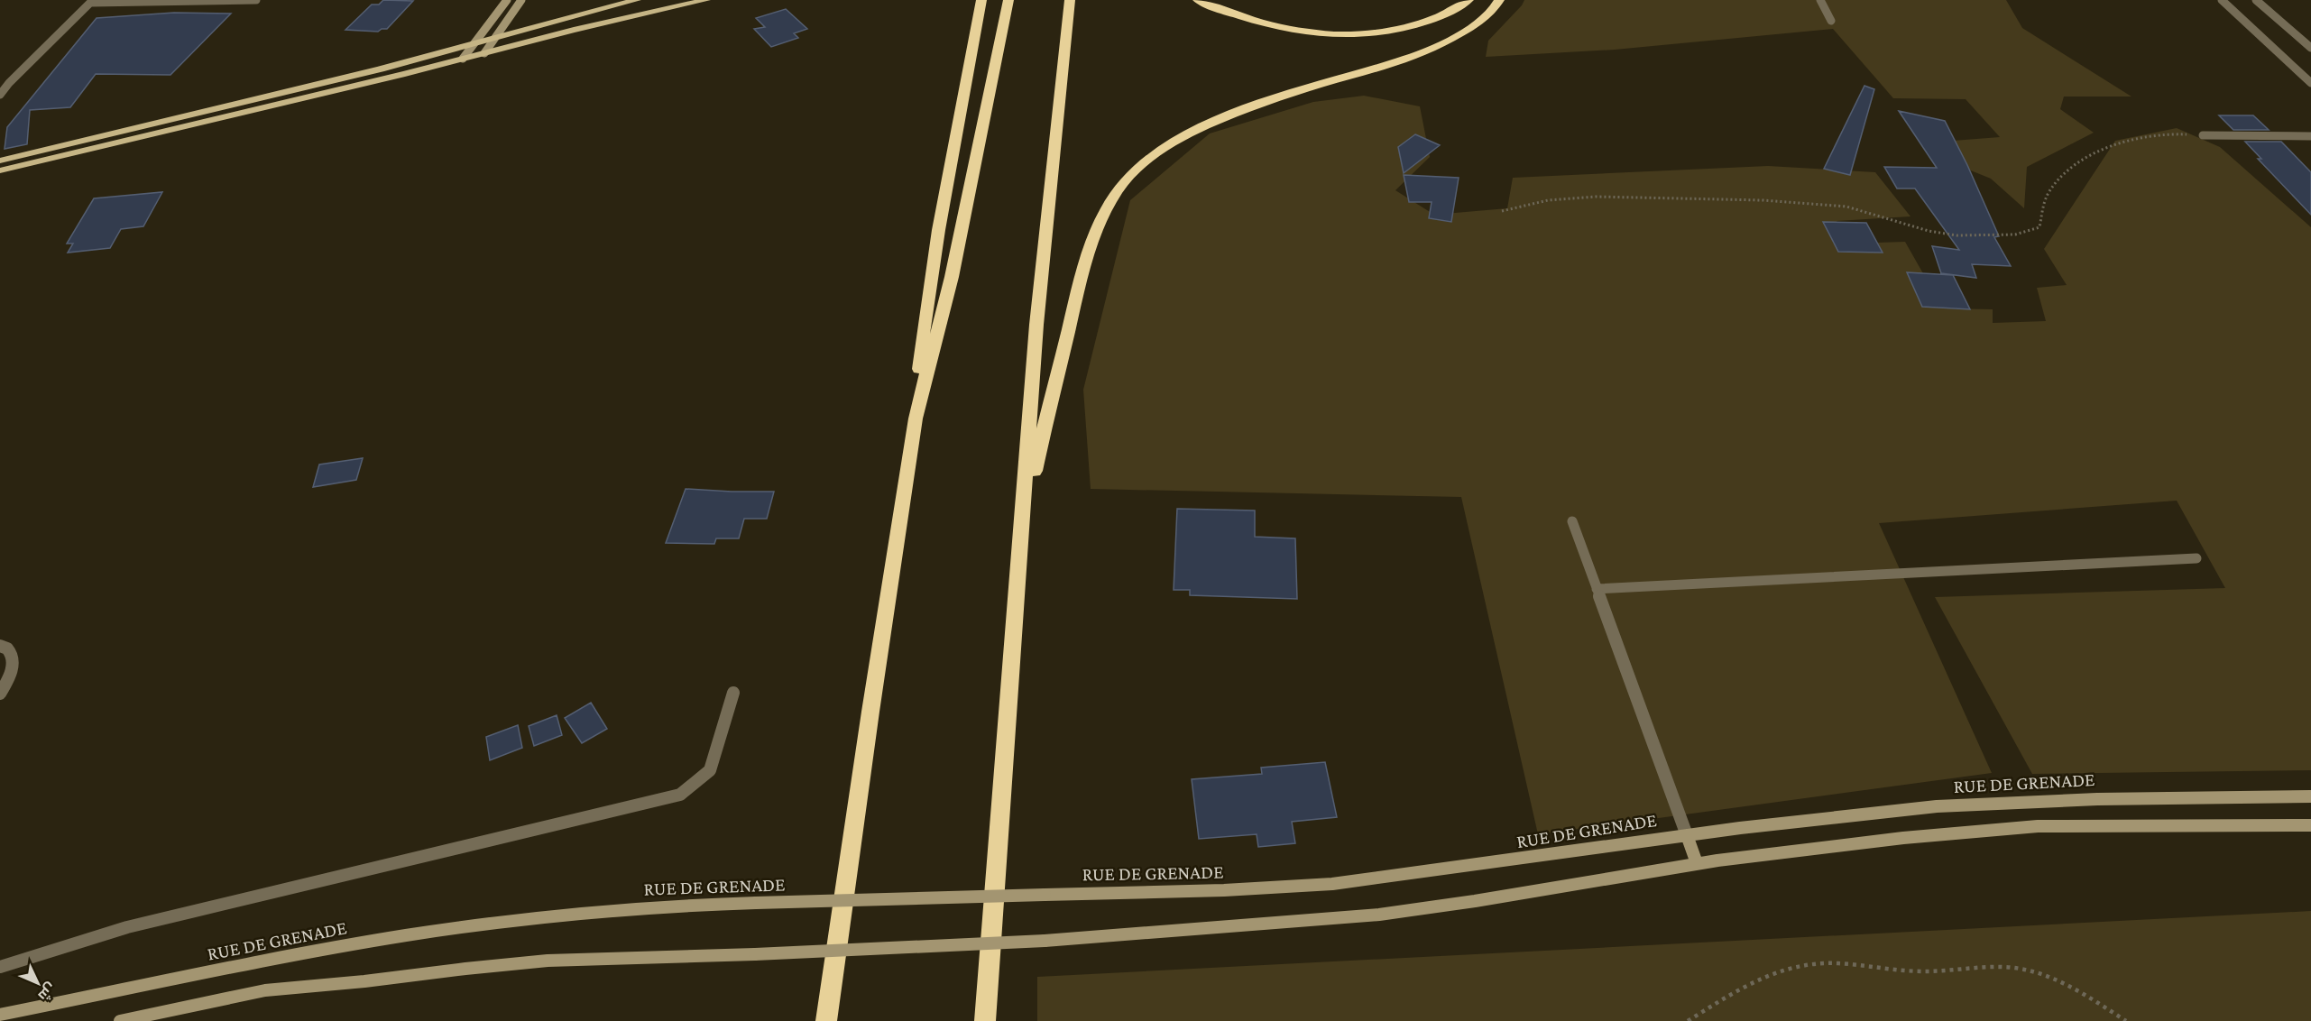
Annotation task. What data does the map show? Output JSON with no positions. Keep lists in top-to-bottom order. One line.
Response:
{"streets":{"street":["RUE DE GRENADE"]},"north":"bottom right"}
